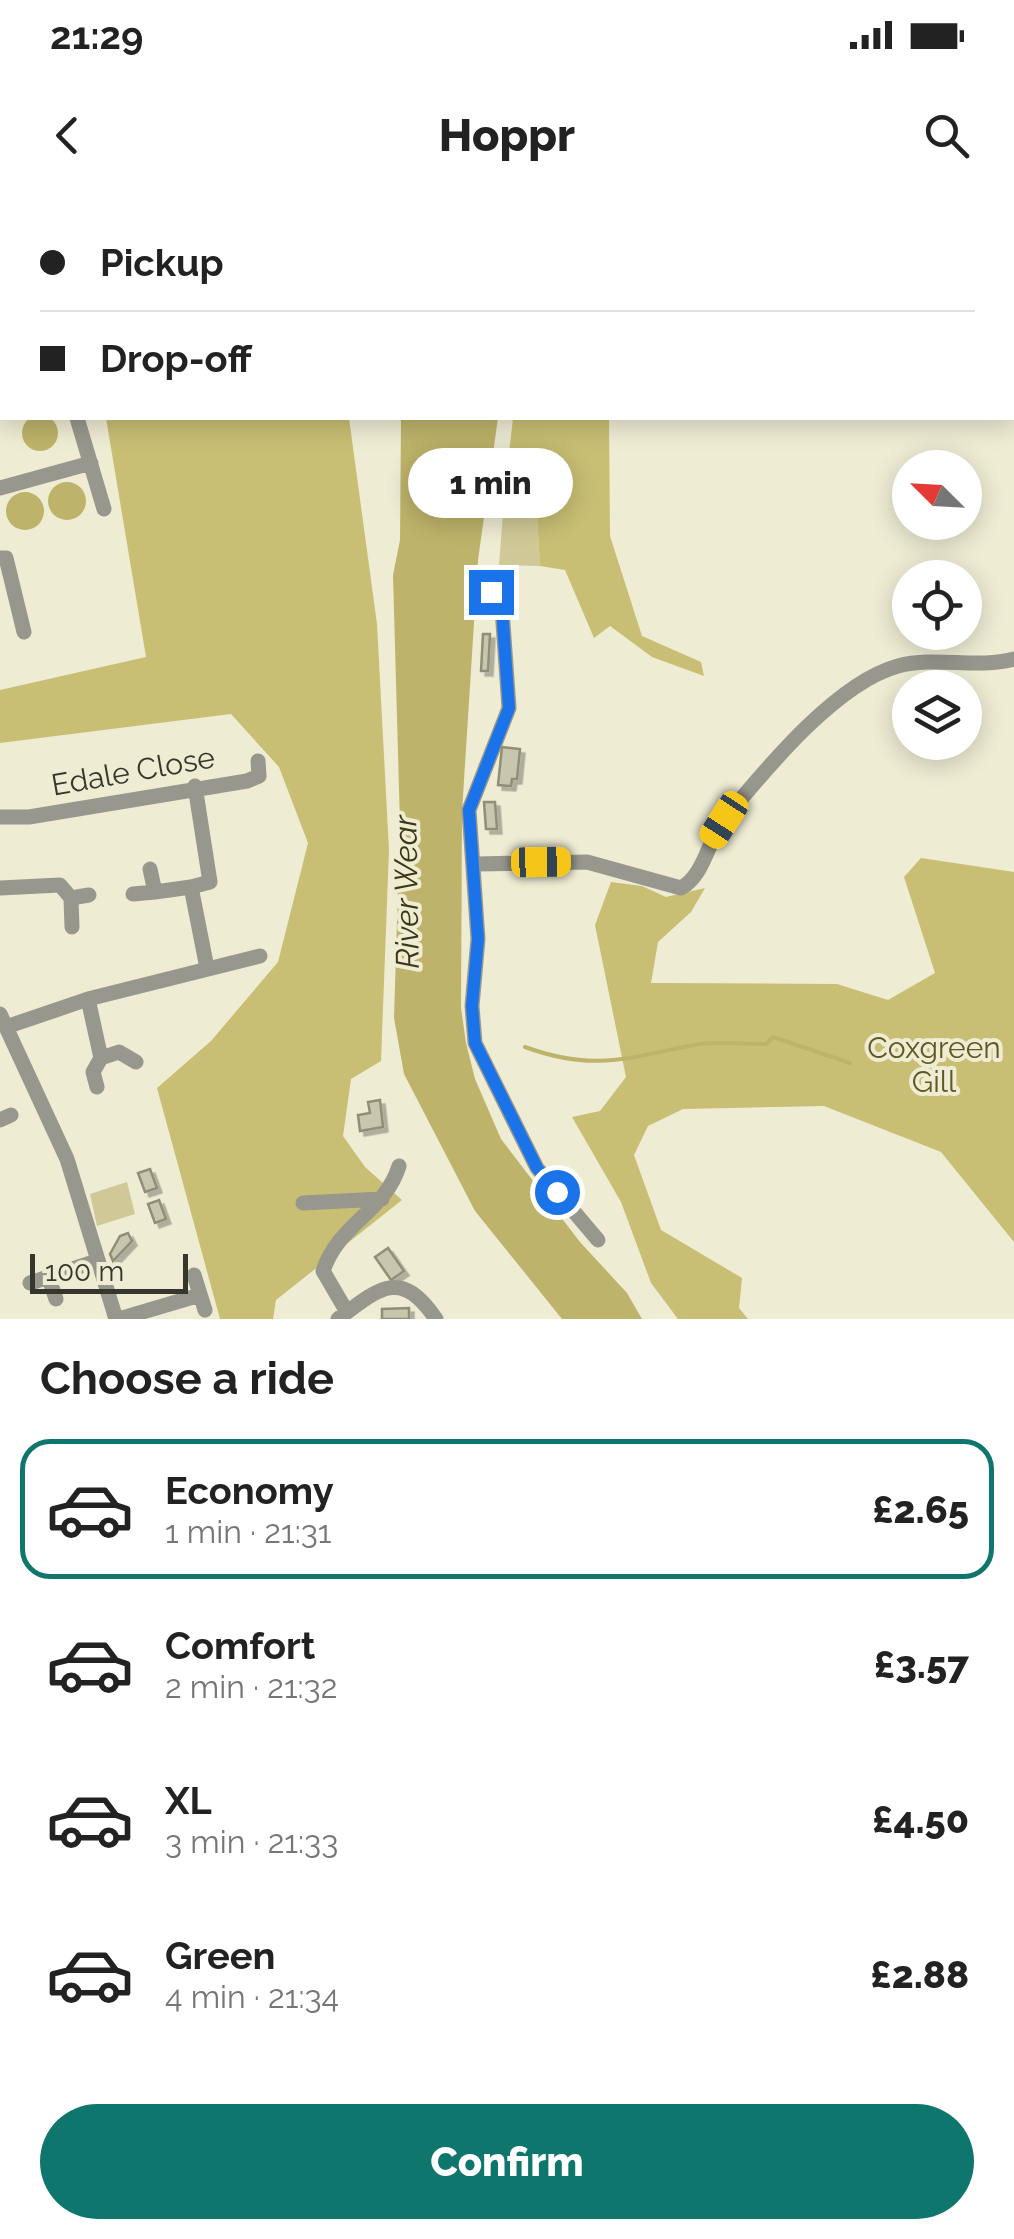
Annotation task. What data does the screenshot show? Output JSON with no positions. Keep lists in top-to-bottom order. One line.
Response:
{"streets":{"street":["Edale Close"]},"water":["River Wear"],"parks":["Coxgreen Gill"],"scale_bar":"100 m","north":"top left","page":{"status":"21:29","header":"Hoppr","banner":["Pickup","Drop-off"],"bubble":"1 min","scale":"100 m","heading":"Choose a ride","list":[{"name":"Economy","note":"1 min · 21:31","value":"£2.65"},{"name":"Comfort","note":"2 min · 21:32","value":"£3.57"},{"name":"XL","note":"3 min · 21:33","value":"£4.50"},{"name":"Green","note":"4 min · 21:34","value":"£2.88"}],"buttons":"Confirm"}}
